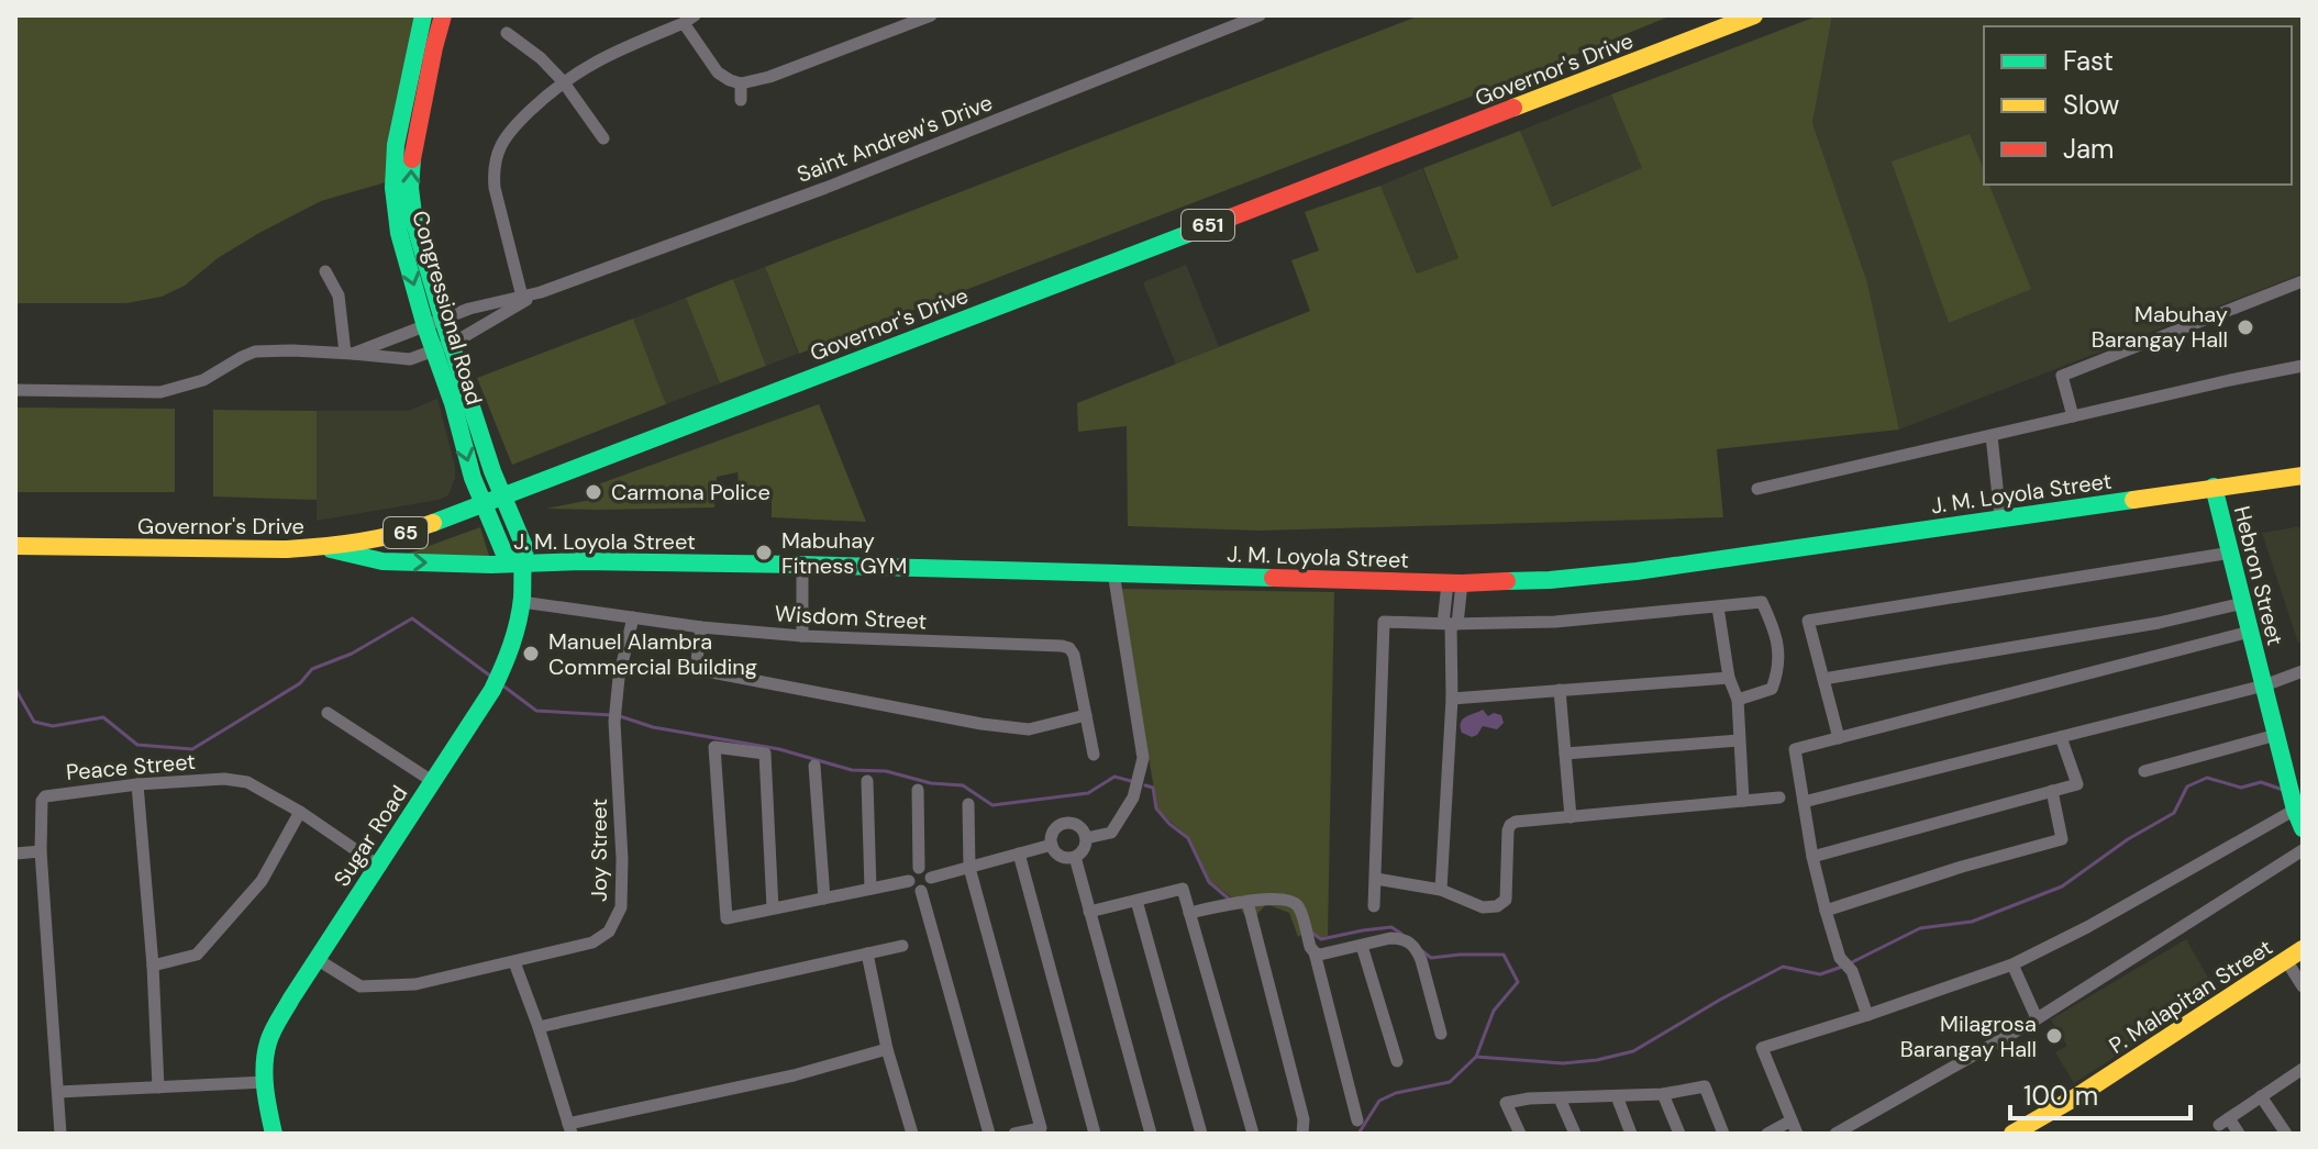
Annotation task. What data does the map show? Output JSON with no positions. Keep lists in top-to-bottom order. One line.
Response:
{"streets":{"main road":["Governor's Drive","651","Congressional Road","J. M. Loyola Street","65","Hebron Street","Sugar Road","P. Malapitan Street"],"street":["Saint Andrew's Drive","Wisdom Street","Peace Street","Joy Street"]},"crossings":[["Governor's Drive","Congressional Road"],["Governor's Drive","J. M. Loyola Street"],["Governor's Drive","Sugar Road"],["Saint Andrew's Drive","Congressional Road"],["Congressional Road","Sugar Road"],["J. M. Loyola Street","Hebron Street"],["J. M. Loyola Street","Sugar Road"],["Wisdom Street","Sugar Road"],["Wisdom Street","Joy Street"],["Peace Street","Sugar Road"],["Sugar Road","Joy Street"]],"places":["Mabuhay Barangay Hall","Carmona Police","Mabuhay Fitness GYM","Manuel Alambra Commercial Building","Milagrosa Barangay Hall"],"legend":["Fast","Slow","Jam"],"scale_bar":"100 m"}
